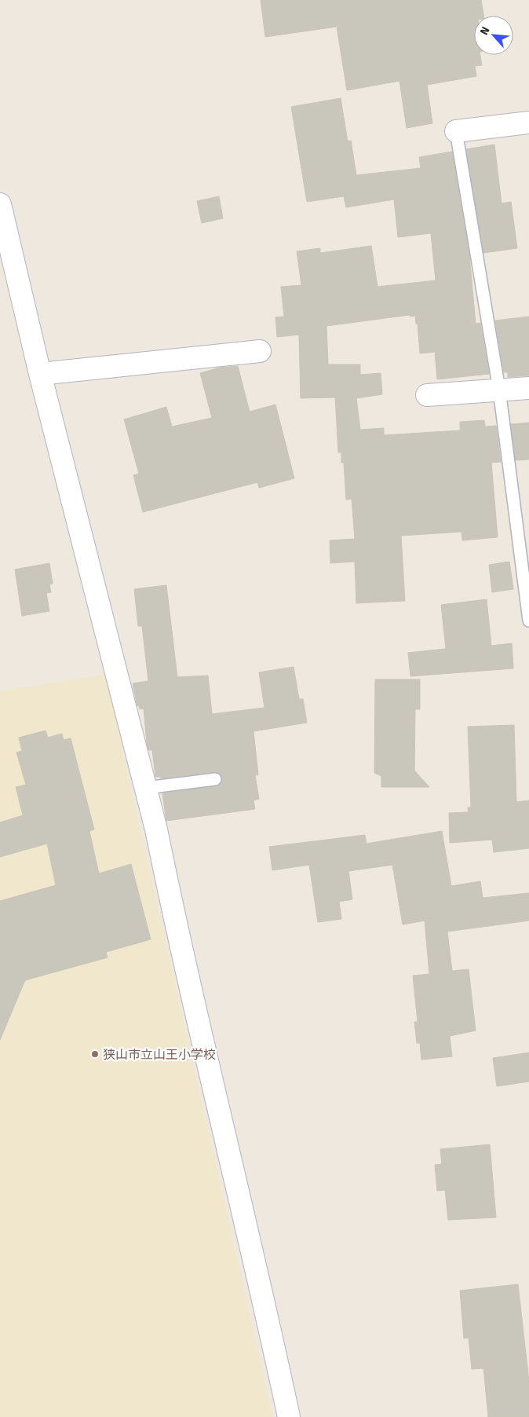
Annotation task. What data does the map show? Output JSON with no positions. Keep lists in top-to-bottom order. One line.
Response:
{"places":["狭山市立山王小学校"],"north":"top left"}
